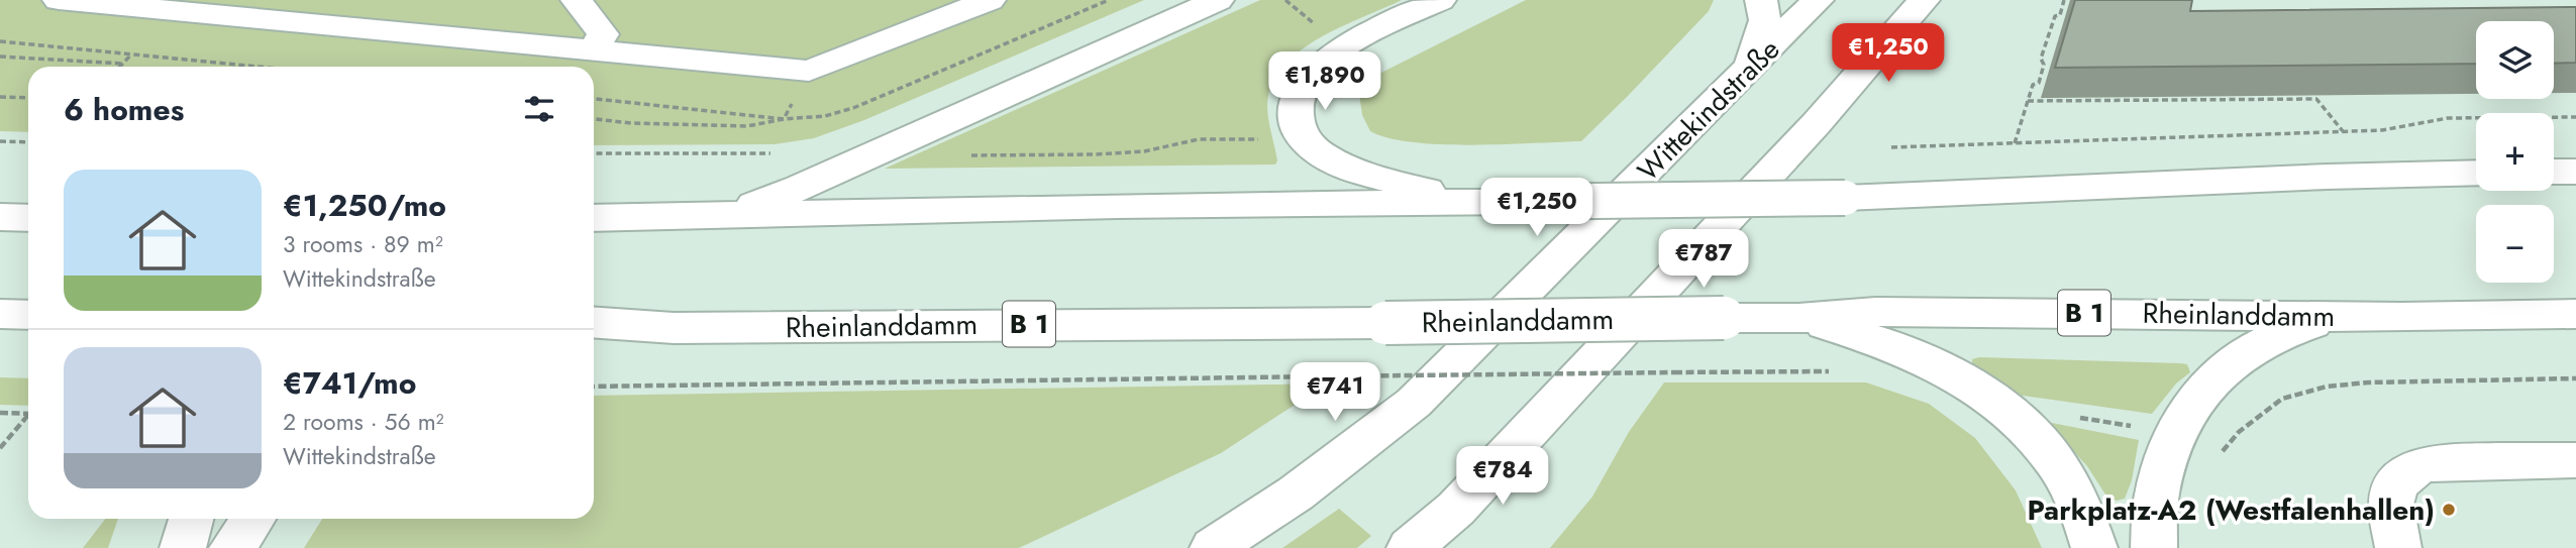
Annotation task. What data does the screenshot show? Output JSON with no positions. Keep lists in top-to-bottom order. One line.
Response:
{"streets":{"main road":["Wittekindstraße","B 1","Rheinlanddamm"]},"crossings":[["B 1","Rheinlanddamm"]],"places":["Parkplatz-A2 (Westfalenhallen)"],"page":{"map_buttons":["+","−"],"price":["€1,250","€1,890","€1,250","€787","€741","€784"],"heading":"6 homes","list":[{"name":"€1,250/mo","note":"3 rooms · 89 m² · Wittekindstraße"},{"name":"€741/mo","note":"2 rooms · 56 m² · Wittekindstraße"}]}}
